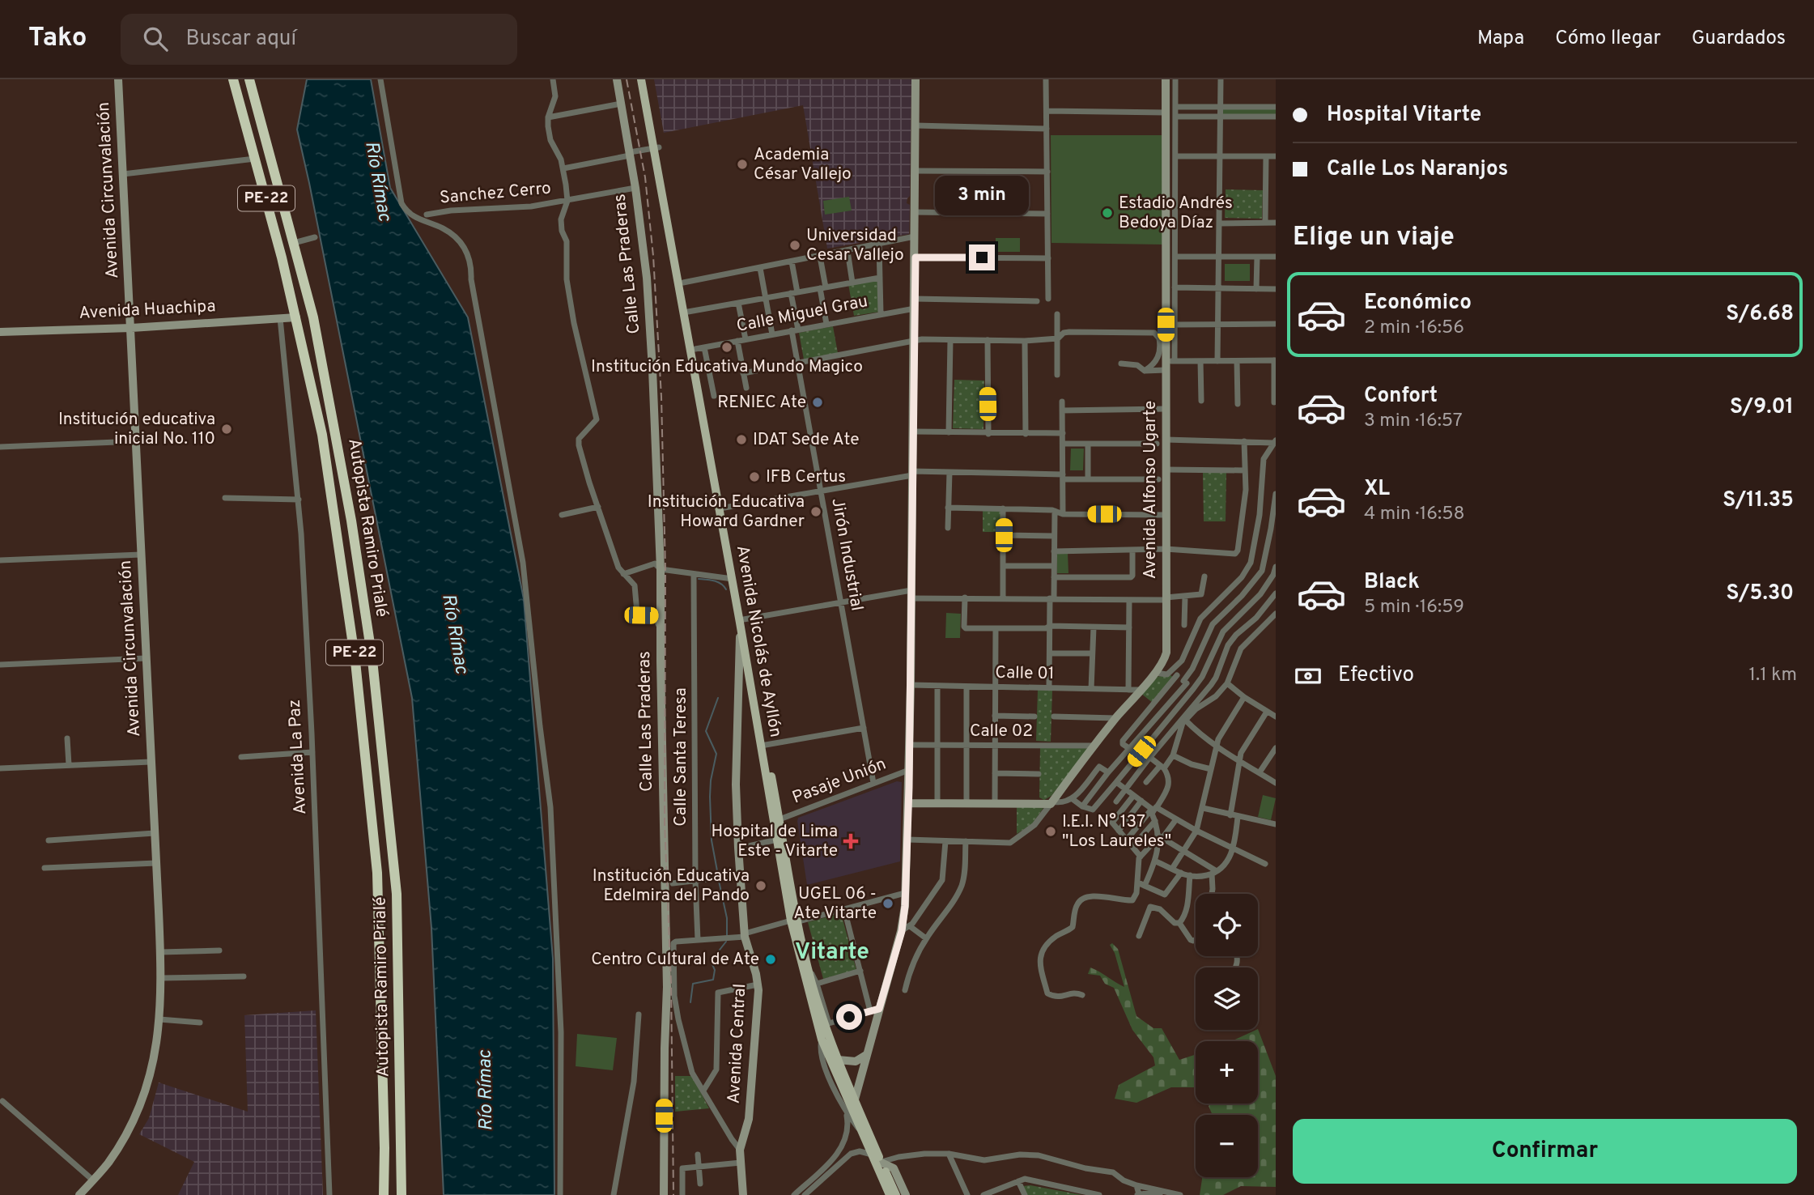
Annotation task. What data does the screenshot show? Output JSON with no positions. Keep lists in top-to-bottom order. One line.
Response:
{"streets":{"highway":["PE-22","Autopista Ramiro Prialé"],"main road":["Avenida Nicolás de Ayllón"],"street":["Avenida Circunvalación","Sanchez Cerro","Calle Las Praderas","Avenida Huachipa","Calle Miguel Grau","Avenida Alfonso Ugarte","Jirón Industrial","Calle 01","Calle 02","Avenida La Paz","Calle Santa Teresa","Pasaje Unión","Avenida Central"]},"crossings":[["Avenida Circunvalación","Avenida Huachipa"],["Sanchez Cerro","Calle Las Praderas"],["Avenida Huachipa","Autopista Ramiro Prialé"],["Avenida Huachipa","Avenida La Paz"],["Calle Miguel Grau","Jirón Industrial"],["Calle Miguel Grau","Avenida Nicolás de Ayllón"],["Avenida Alfonso Ugarte","Calle 01"],["Avenida Alfonso Ugarte","Calle 02"],["Jirón Industrial","Pasaje Unión"],["Avenida Nicolás de Ayllón","Pasaje Unión"],["Avenida Nicolás de Ayllón","Avenida Central"]],"districts":["Vitarte"],"water":["Río Rímac"],"places":{"other":["Academia César Vallejo","Estadio Andrés Bedoya Díaz","Universidad Cesar Vallejo","Institución Educativa Mundo Magico","RENIEC Ate","Institución educativa inicial No. 110","IDAT Sede Ate","IFB Certus","Institución Educativa Howard Gardner","I.E.I. N° 137 \"Los Laureles\"","Institución Educativa Edelmira del Pando","UGEL 06 - Ate Vitarte","Centro Cultural de Ate"],"health":["Hospital de Lima Este - Vitarte"]},"page":{"header":"Tako","search":"Buscar aquí","nav":["Mapa","Cómo llegar","Guardados"],"banner":["Hospital Vitarte","Calle Los Naranjos"],"bubble":"3 min","heading":"Elige un viaje","list":[{"name":"Económico","note":"2 min · 16:56","value":"S/6.68"},{"name":"Confort","note":"3 min · 16:57","value":"S/9.01"},{"name":"XL","note":"4 min · 16:58","value":"S/11.35"},{"name":"Black","note":"5 min · 16:59","value":"S/5.30"}],"pay":["Efectivo","1.1 km"],"map_buttons":["+","−"],"buttons":"Confirmar"}}
